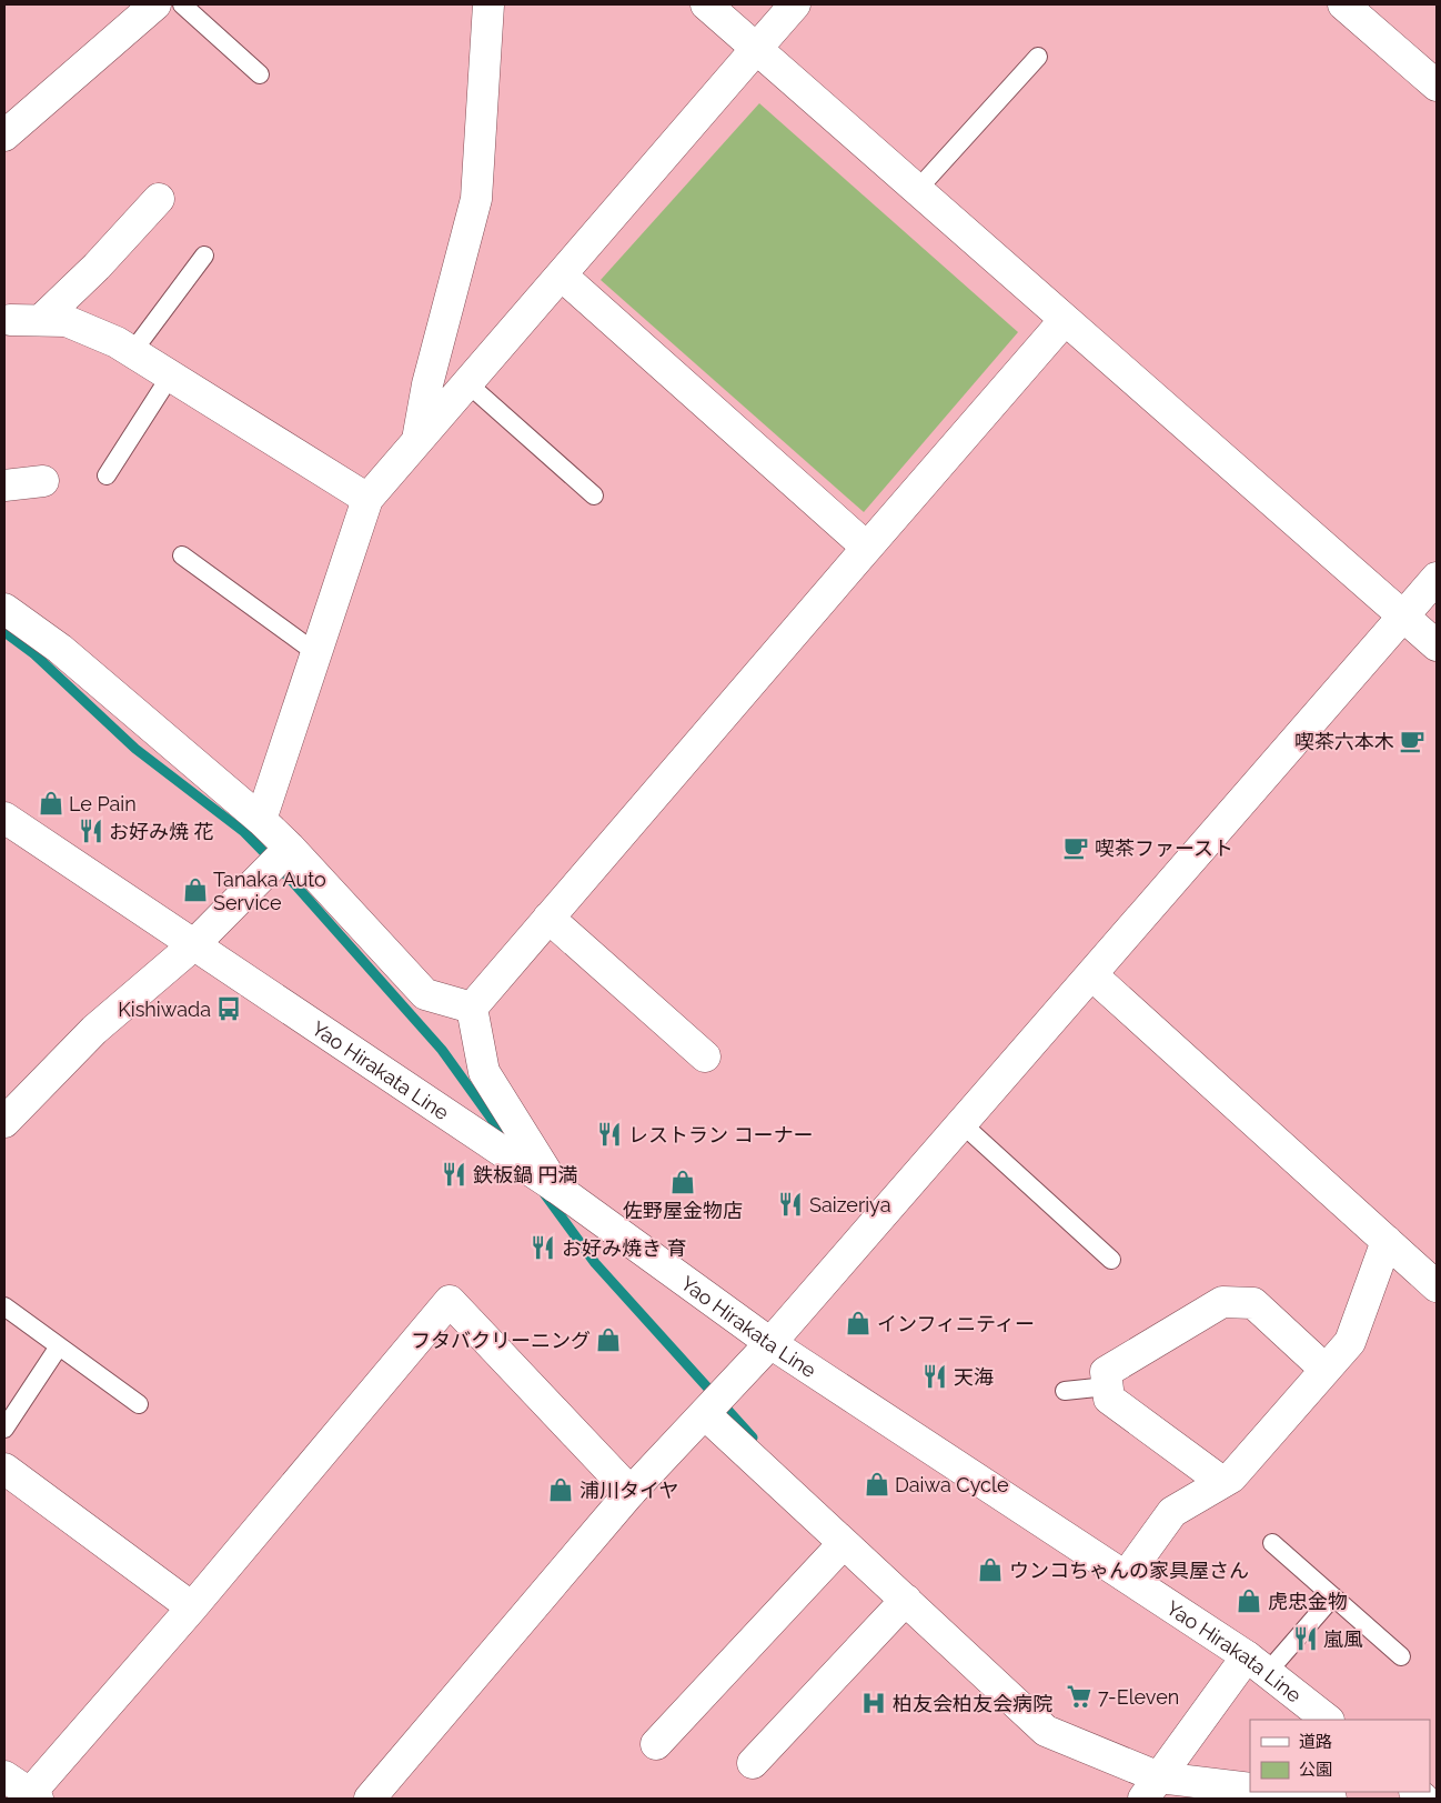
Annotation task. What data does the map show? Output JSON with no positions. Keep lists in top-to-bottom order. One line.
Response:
{"streets":{"street":["Yao Hirakata Line"]},"places":{"cafe":["喫茶六本木","喫茶ファースト"],"shop":["Le Pain","Tanaka Auto Service","佐野屋金物店","インフィニティー","フタバクリーニング","Daiwa Cycle","浦川タイヤ","ウンコちゃんの家具屋さん","虎忠金物"],"restaurant":["お好み焼 花","レストラン コーナー","鉄板鍋 円満","Saizeriya","お好み焼き 育","天海","嵐風"],"bus stop":["Kishiwada"],"supermarket":["7-Eleven"],"hospital":["柏友会柏友会病院"]},"legend":["道路","公園"]}
